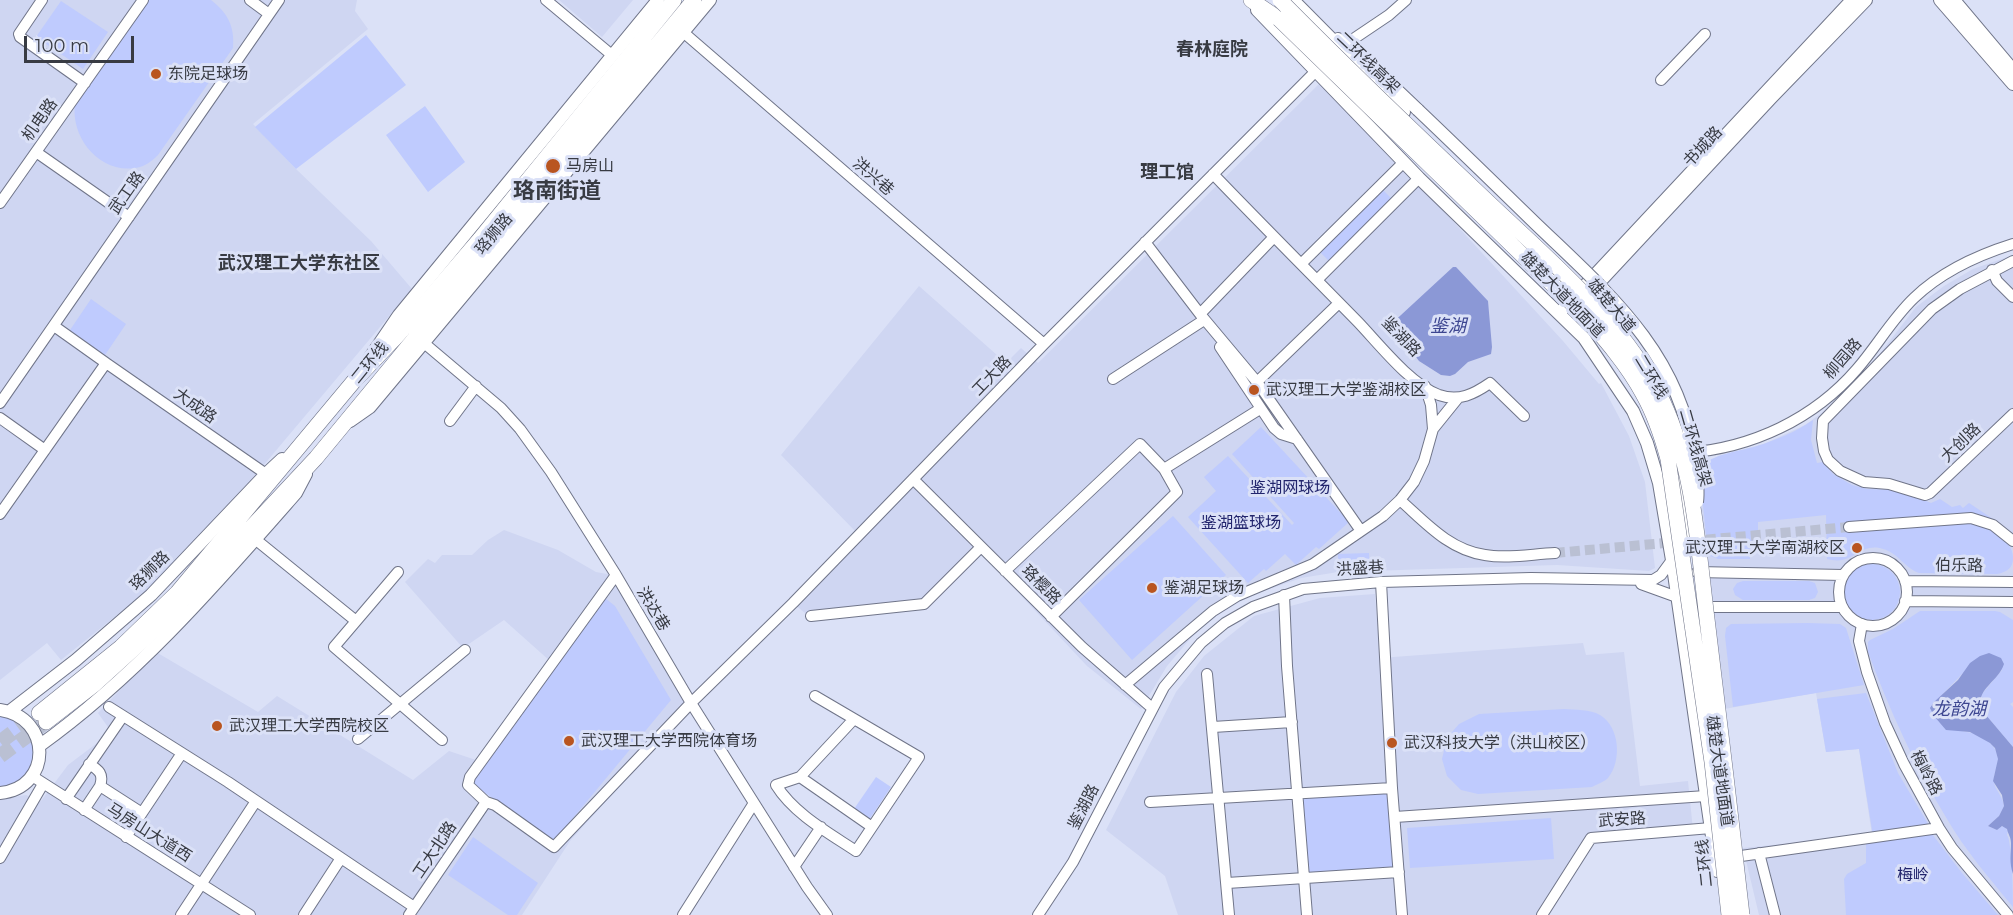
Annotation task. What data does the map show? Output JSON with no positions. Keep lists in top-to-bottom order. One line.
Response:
{"streets":{"highway":["二环线高架","二环线"],"main road":["书城路","珞狮路","雄楚大道地面道","雄楚大道"],"street":["机电路","洪兴巷","武工路","鉴湖路","柳园路","工大路","大成路","大创路","伯乐路","洪盛巷","珞樱路","洪达巷","梅岭路","武安路","马房山大道西","工大北路"]},"crossings":[["二环线高架","雄楚大道"],["书城路","雄楚大道地面道"],["书城路","雄楚大道"],["洪兴巷","珞狮路"],["洪兴巷","工大路"],["武工路","大成路"],["珞狮路","二环线"],["珞狮路","大成路"],["珞狮路","洪达巷"],["雄楚大道地面道","工大路"],["雄楚大道地面道","洪盛巷"],["雄楚大道地面道","武安路"],["雄楚大道","柳园路"],["鉴湖路","工大路"],["鉴湖路","洪盛巷"],["鉴湖路","珞樱路"],["工大路","珞樱路"],["工大路","洪达巷"],["工大路","工大北路"],["伯乐路","梅岭路"],["洪盛巷","珞樱路"]],"districts":["春林庭院","理工馆","珞南街道","武汉理工大学东社区"],"water":["鉴湖","龙韵湖"],"parks":["鉴湖网球场","鉴湖篮球场","梅岭"],"places":["东院足球场","马房山","武汉理工大学鉴湖校区","武汉理工大学南湖校区","鉴湖足球场","武汉理工大学西院校区","武汉理工大学西院体育场","武汉科技大学（洪山校区）"],"scale_bar":"100 m"}
